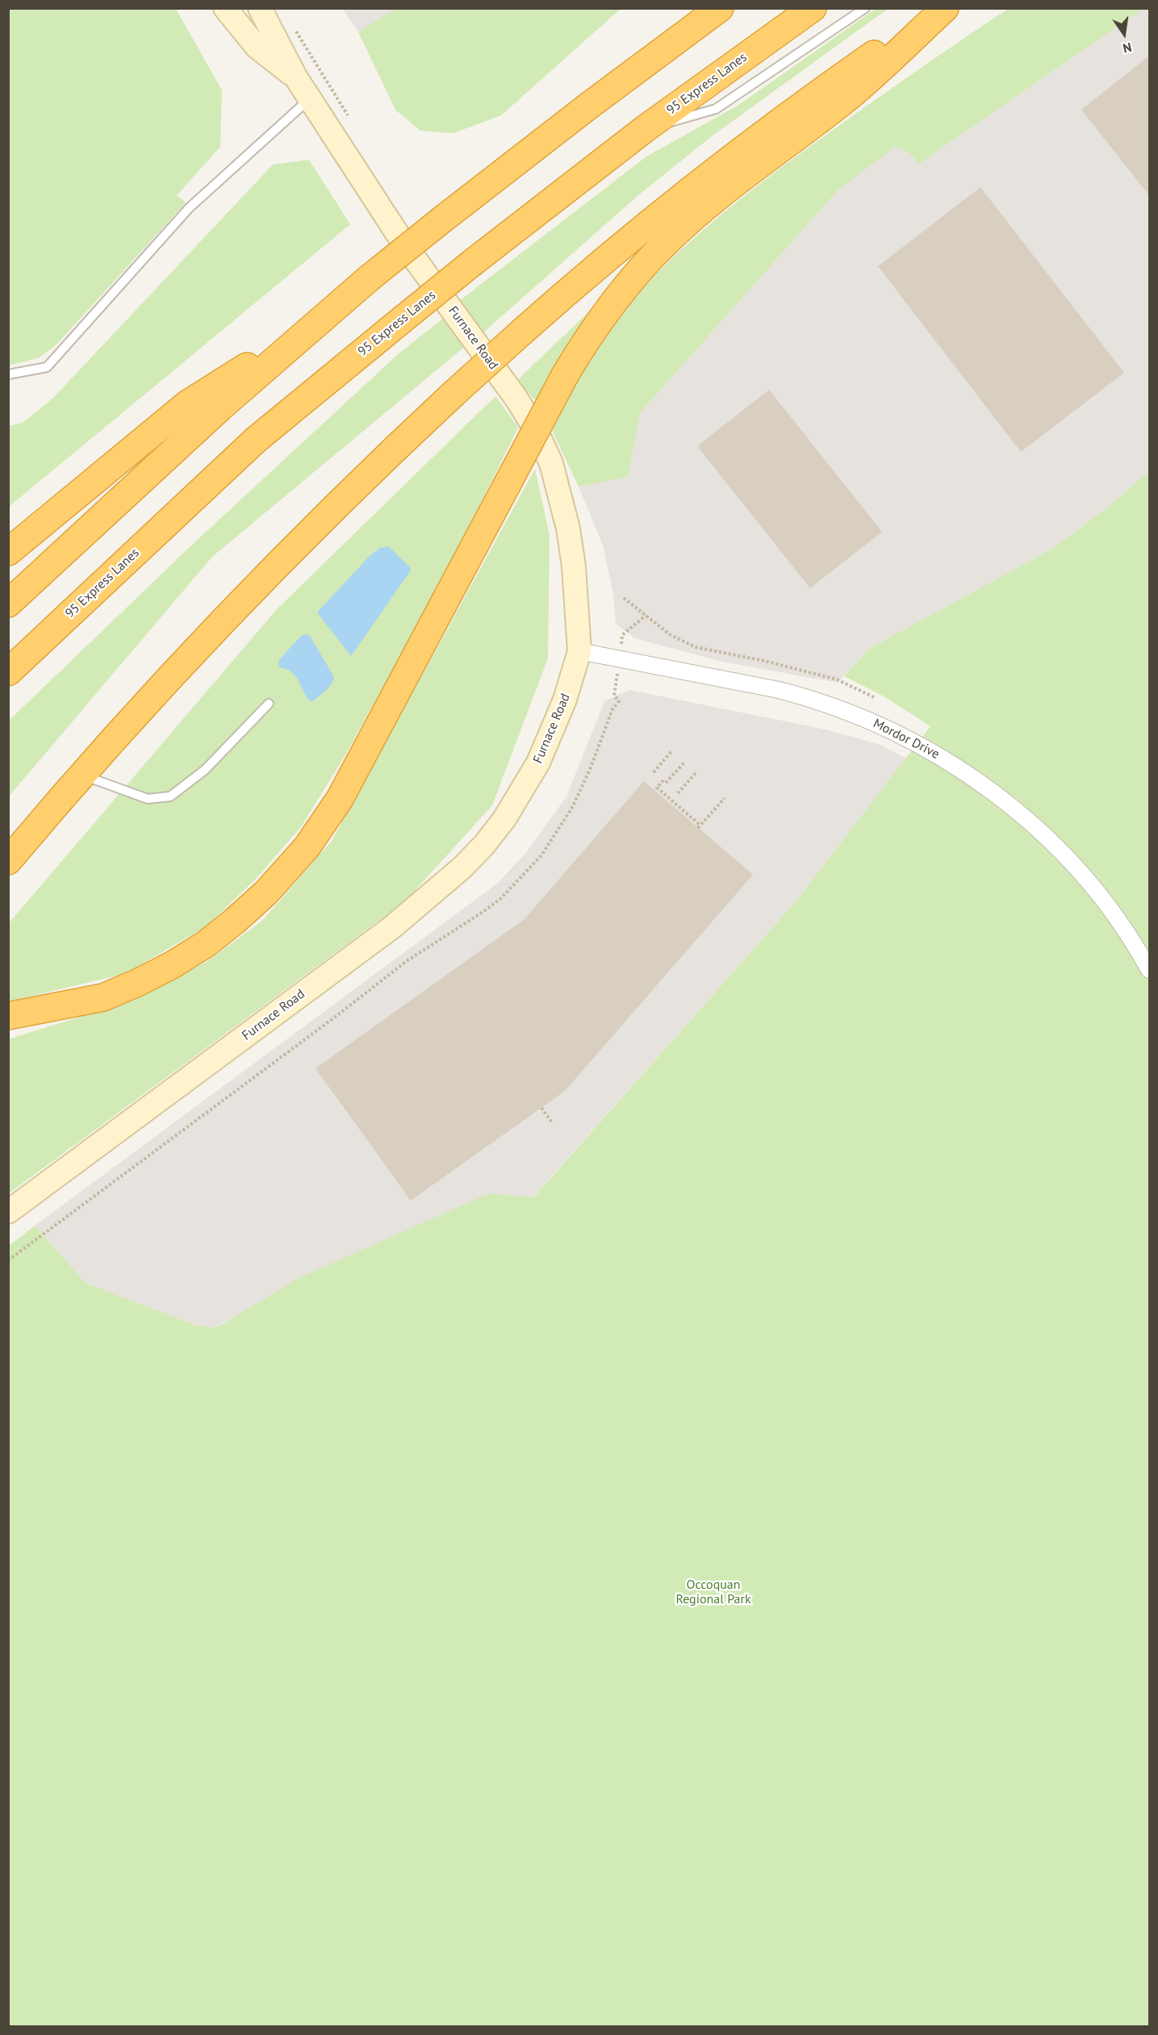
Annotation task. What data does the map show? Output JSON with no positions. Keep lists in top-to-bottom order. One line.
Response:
{"streets":{"highway":["95 Express Lanes"],"main road":["Furnace Road"],"street":["Mordor Drive"]},"crossings":[["Furnace Road","Mordor Drive"]],"parks":["Occoquan Regional Park"],"north":"bottom"}
